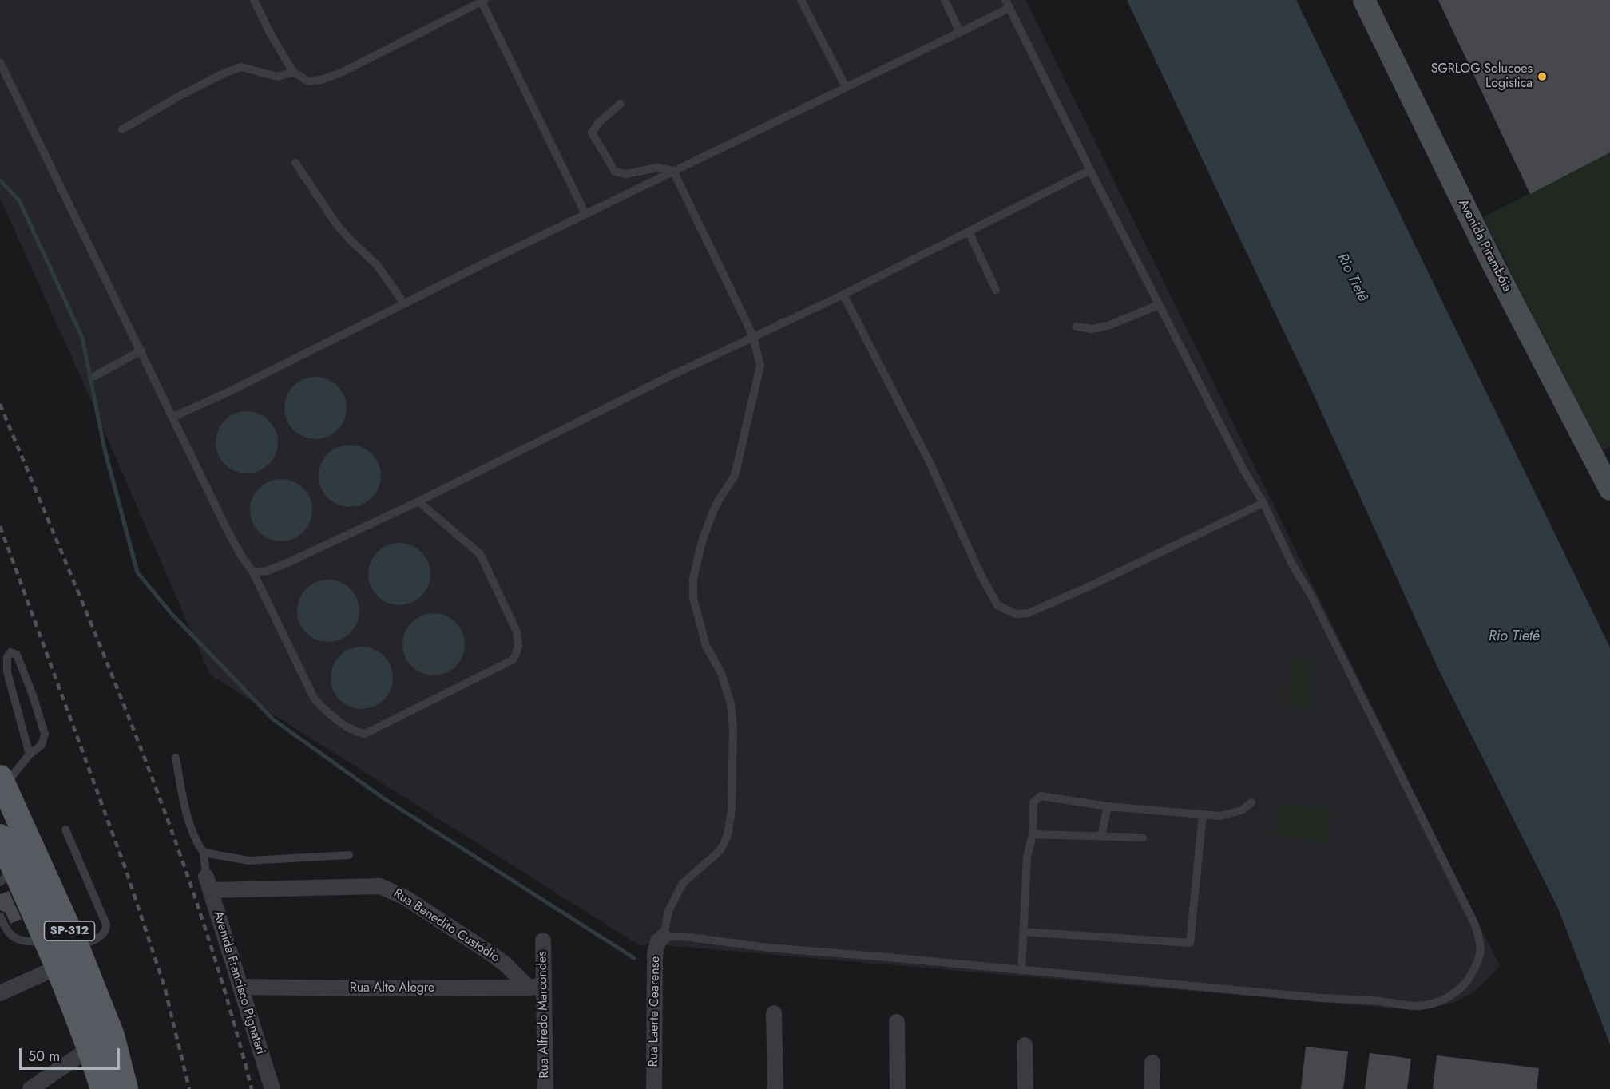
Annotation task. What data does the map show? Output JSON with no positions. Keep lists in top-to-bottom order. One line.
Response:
{"streets":{"main road":["Avenida Pirambóia","SP-312"],"street":["Rua Benedito Custódio","Avenida Francisco Pignatari","Rua Alto Alegre","Rua Laerte Cearense","Rua Alfredo Marcondes"]},"crossings":[["Rua Benedito Custódio","Avenida Francisco Pignatari"],["Rua Benedito Custódio","Rua Alto Alegre"],["Rua Benedito Custódio","Rua Alfredo Marcondes"],["Avenida Francisco Pignatari","Rua Alto Alegre"],["Rua Alto Alegre","Rua Alfredo Marcondes"]],"water":["Rio Tietê"],"places":["SGRLOG Solucoes Logistica"],"scale_bar":"50 m"}
